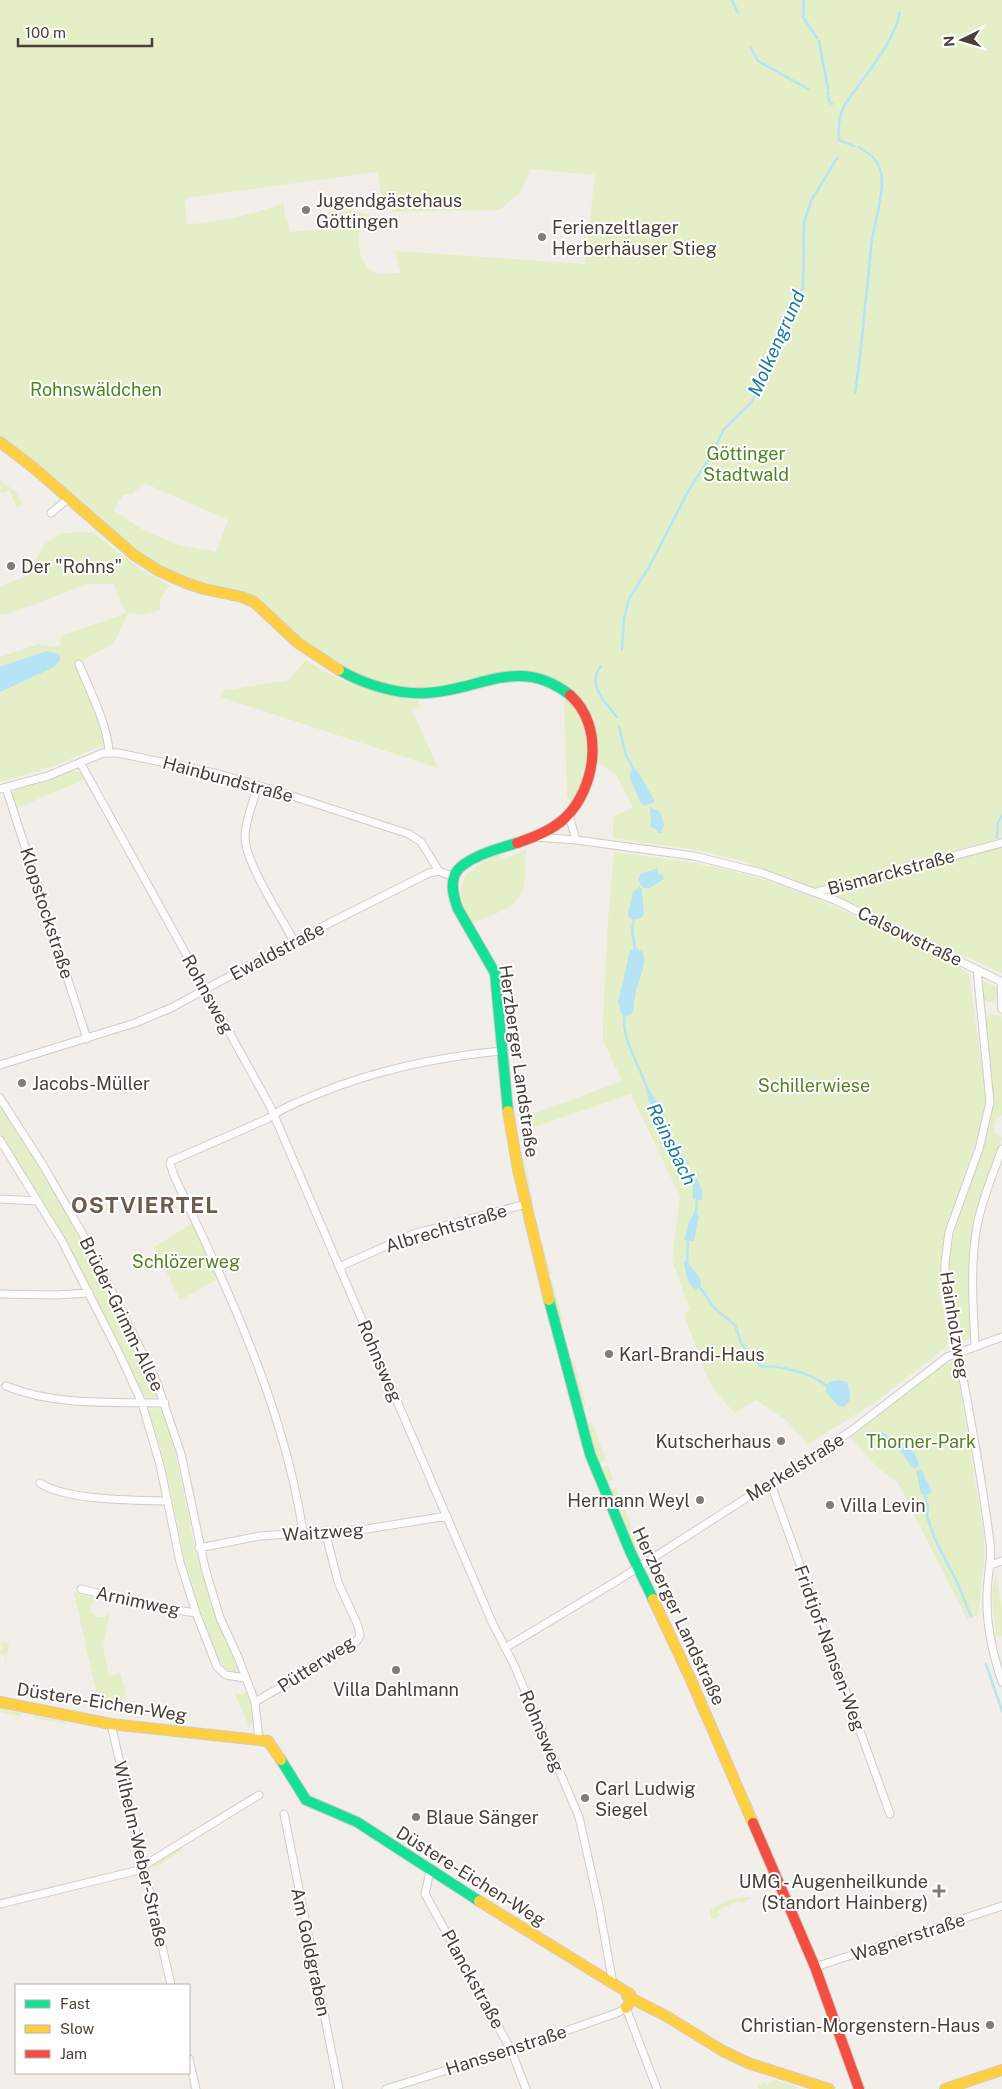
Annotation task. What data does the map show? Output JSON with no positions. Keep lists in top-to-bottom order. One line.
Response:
{"streets":{"street":["Hainbundstraße","Bismarckstraße","Klopstockstraße","Calsowstraße","Ewaldstraße","Rohnsweg","Herzberger Landstraße","Albrechtstraße","Brüder-Grimm-Allee","Hainholzweg","Merkelstraße","Waitzweg","Arnimweg","Fridtjof-Nansen-Weg","Pütterweg","Düstere-Eichen-Weg","Wilhelm-Weber-Straße","Wagnerstraße","Am Goldgraben","Planckstraße","Hanssenstraße"]},"crossings":[["Hainbundstraße","Ewaldstraße"],["Bismarckstraße","Calsowstraße"],["Klopstockstraße","Ewaldstraße"],["Calsowstraße","Hainholzweg"],["Ewaldstraße","Rohnsweg"],["Rohnsweg","Albrechtstraße"],["Rohnsweg","Merkelstraße"],["Rohnsweg","Waitzweg"],["Rohnsweg","Düstere-Eichen-Weg"],["Herzberger Landstraße","Albrechtstraße"],["Herzberger Landstraße","Merkelstraße"],["Herzberger Landstraße","Wagnerstraße"],["Brüder-Grimm-Allee","Waitzweg"],["Brüder-Grimm-Allee","Arnimweg"],["Brüder-Grimm-Allee","Pütterweg"],["Brüder-Grimm-Allee","Düstere-Eichen-Weg"],["Hainholzweg","Merkelstraße"],["Merkelstraße","Fridtjof-Nansen-Weg"],["Waitzweg","Pütterweg"],["Düstere-Eichen-Weg","Wilhelm-Weber-Straße"],["Düstere-Eichen-Weg","Planckstraße"],["Planckstraße","Hanssenstraße"]],"districts":["OSTVIERTEL"],"water":["Molkengrund","Reinsbach"],"parks":["Rohnswäldchen","Göttinger Stadtwald","Schillerwiese","Schlözerweg","Thorner-Park"],"places":{"other":["Jugendgästehaus Göttingen","Ferienzeltlager Herberhäuser Stieg","Der \"Rohns\"","Jacobs-Müller","Karl-Brandi-Haus","Kutscherhaus","Hermann Weyl","Villa Levin","Villa Dahlmann","Carl Ludwig Siegel","Blaue Sänger","Christian-Morgenstern-Haus"],"health":["UMG - Augenheilkunde (Standort Hainberg)"]},"legend":["Fast","Slow","Jam"],"scale_bar":"100 m","north":"left"}
